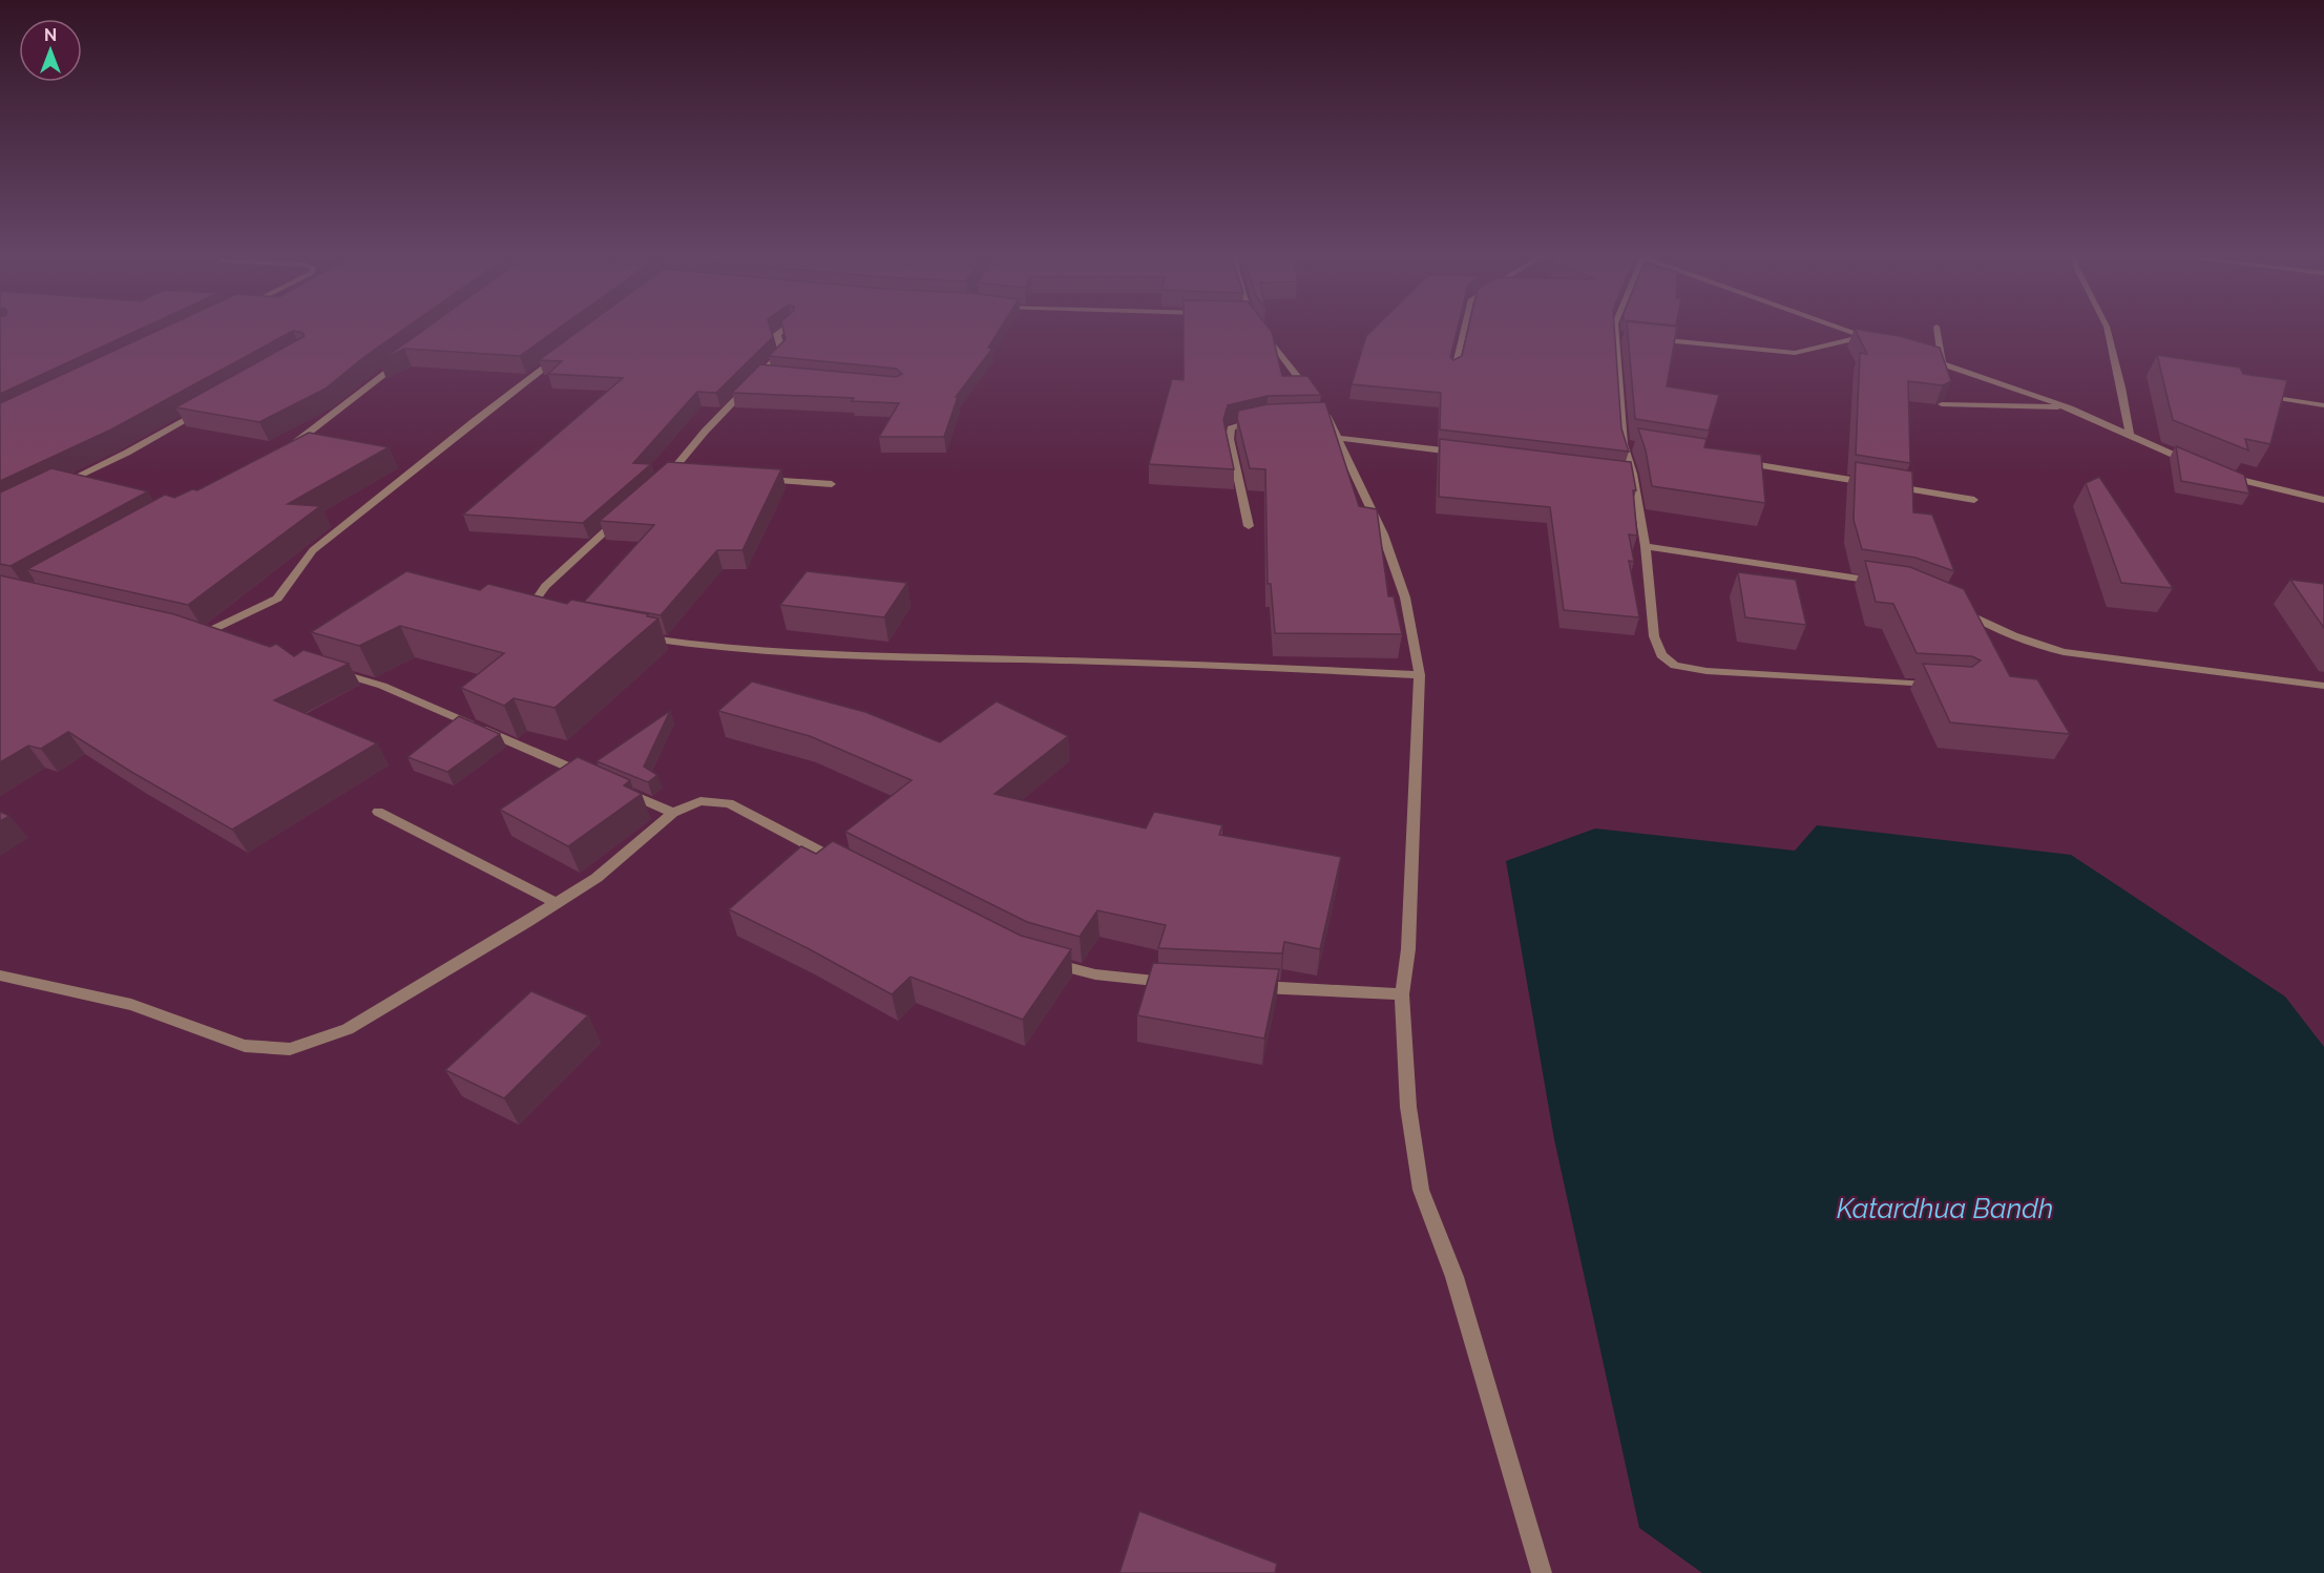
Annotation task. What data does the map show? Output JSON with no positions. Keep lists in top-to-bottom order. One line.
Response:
{"water":["Katardhua Bandh"],"north":"top"}
